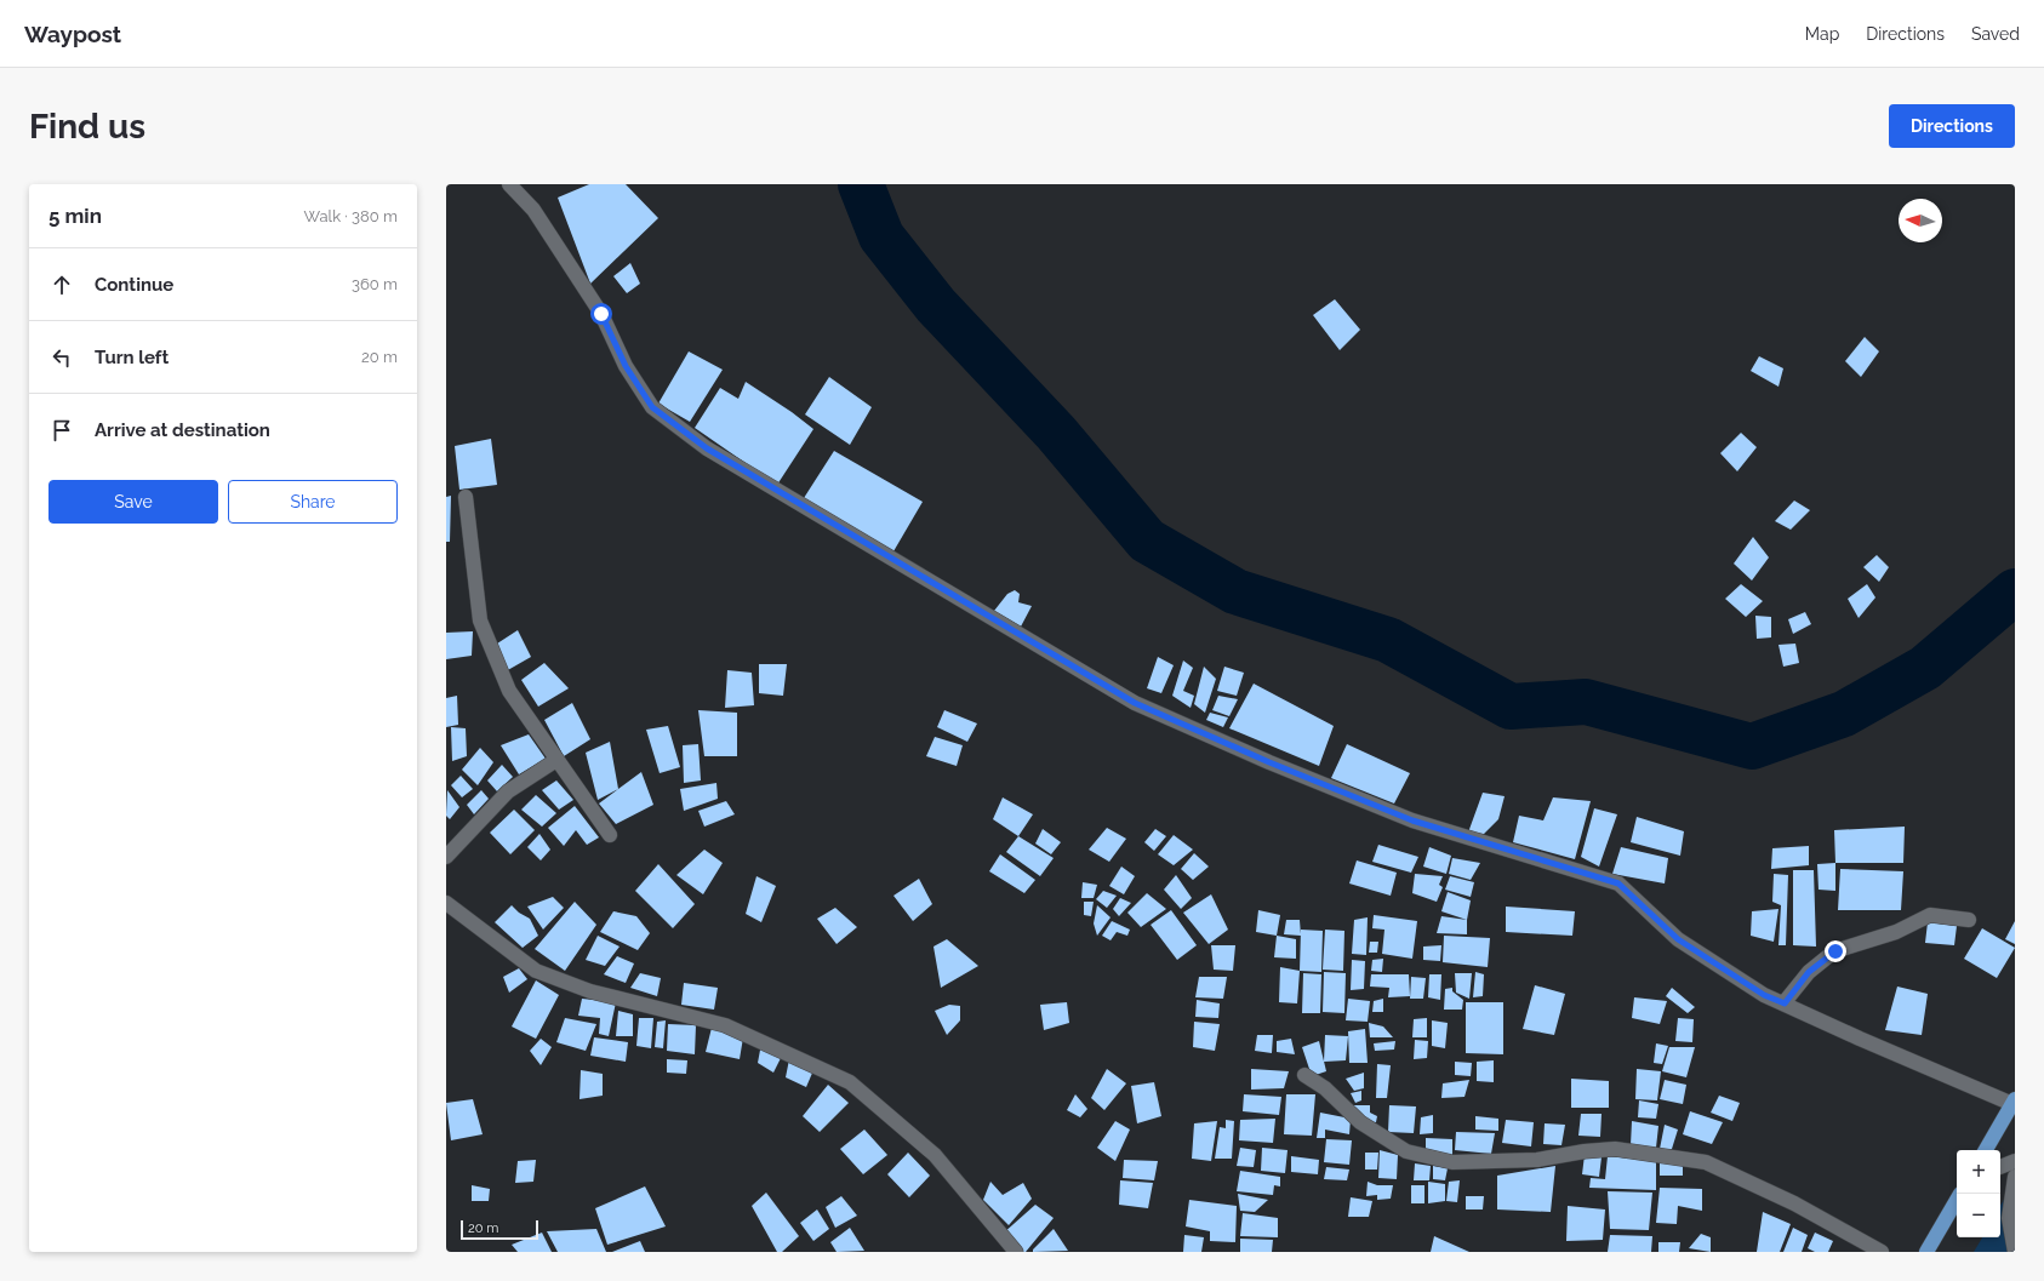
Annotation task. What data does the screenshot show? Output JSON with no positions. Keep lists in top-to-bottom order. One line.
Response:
{"scale_bar":"20 m","north":"left","page":{"header":"Waypost","nav":["Map","Directions","Saved"],"buttons":["Directions",["Save","Share"]],"title":"Find us","heading":["5 min","Walk · 380 m"],"list":[["Continue","360 m"],["Turn left","20 m"],"Arrive at destination"],"map_buttons":["+","−"],"scale":"20 m"}}
